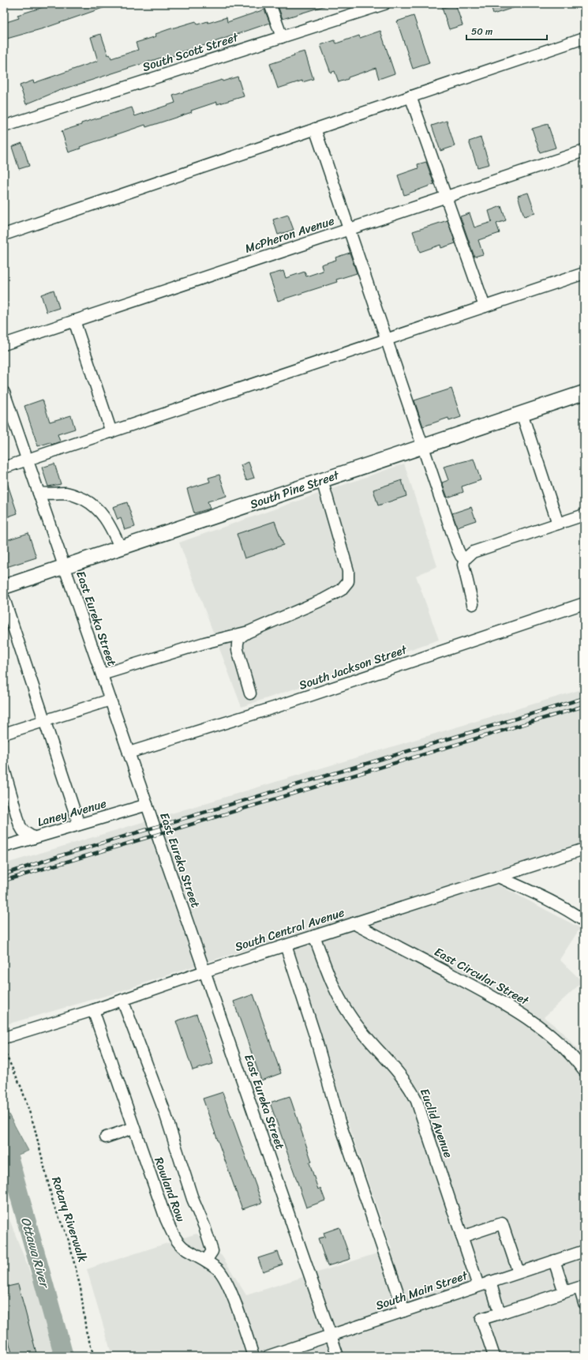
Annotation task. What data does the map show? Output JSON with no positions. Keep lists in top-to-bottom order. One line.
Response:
{"streets":{"main road":["South Pine Street"],"street":["South Scott Street","McPheron Avenue","East Eureka Street","South Jackson Street","Laney Avenue","South Central Avenue","East Circular Street","Euclid Avenue","Rowland Row","South Main Street"],"path":["Rotary Riverwalk"]},"crossings":[["South Pine Street","East Eureka Street"],["East Eureka Street","South Jackson Street"],["East Eureka Street","Laney Avenue"],["East Eureka Street","South Central Avenue"],["East Eureka Street","South Main Street"],["South Central Avenue","East Circular Street"],["South Central Avenue","Euclid Avenue"],["South Central Avenue","Rowland Row"],["Euclid Avenue","South Main Street"]],"water":["Ottawa River"],"scale_bar":"50 m"}
